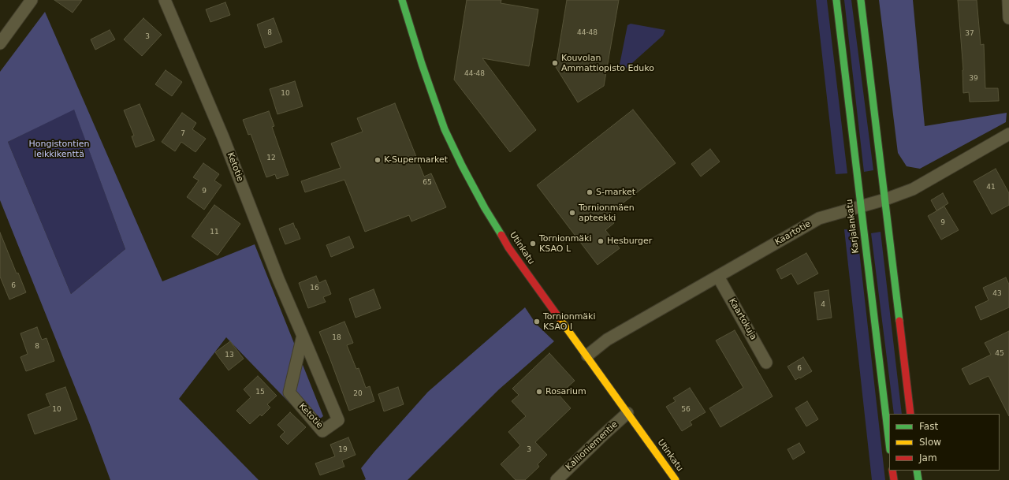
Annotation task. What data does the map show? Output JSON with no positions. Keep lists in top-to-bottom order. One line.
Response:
{"streets":{"main road":["Karjalankatu","Utinkatu"],"street":["Ketotie","Kaartotie","Kaartokuja","Kallioniementie"]},"crossings":[["Karjalankatu","Kaartotie"],["Kaartotie","Utinkatu"],["Kaartotie","Kaartokuja"],["Utinkatu","Kallioniementie"]],"parks":["Hongistontien leikkikenttä"],"places":["Kouvolan Ammattiopisto Eduko","K-Supermarket","S-market","Tornionmäen apteekki","Hesburger","Tornionmäki KSAO L","Tornionmäki KSAO I","Rosarium"],"house_numbers":["8","44-48","37","3","44-48","39","10","7","12","65","41","9","9","11","6","16","43","4","18","8","45","13","6","15","20","10","56","19","3"],"legend":["Fast","Slow","Jam"]}
